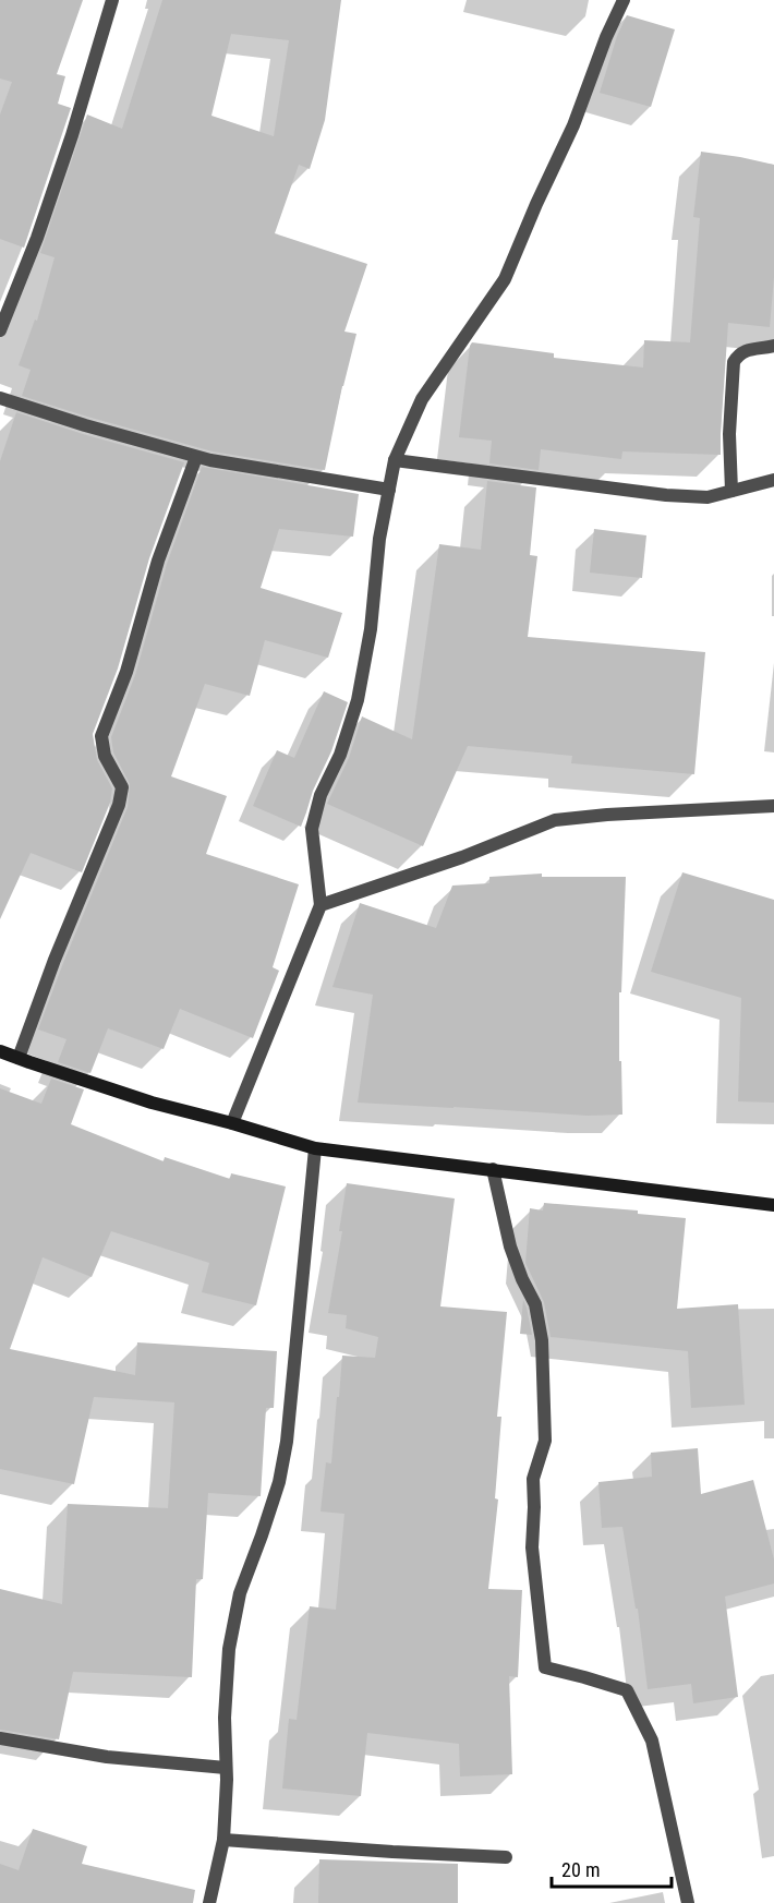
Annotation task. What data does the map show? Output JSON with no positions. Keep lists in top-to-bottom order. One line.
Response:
{"scale_bar":"20 m"}
